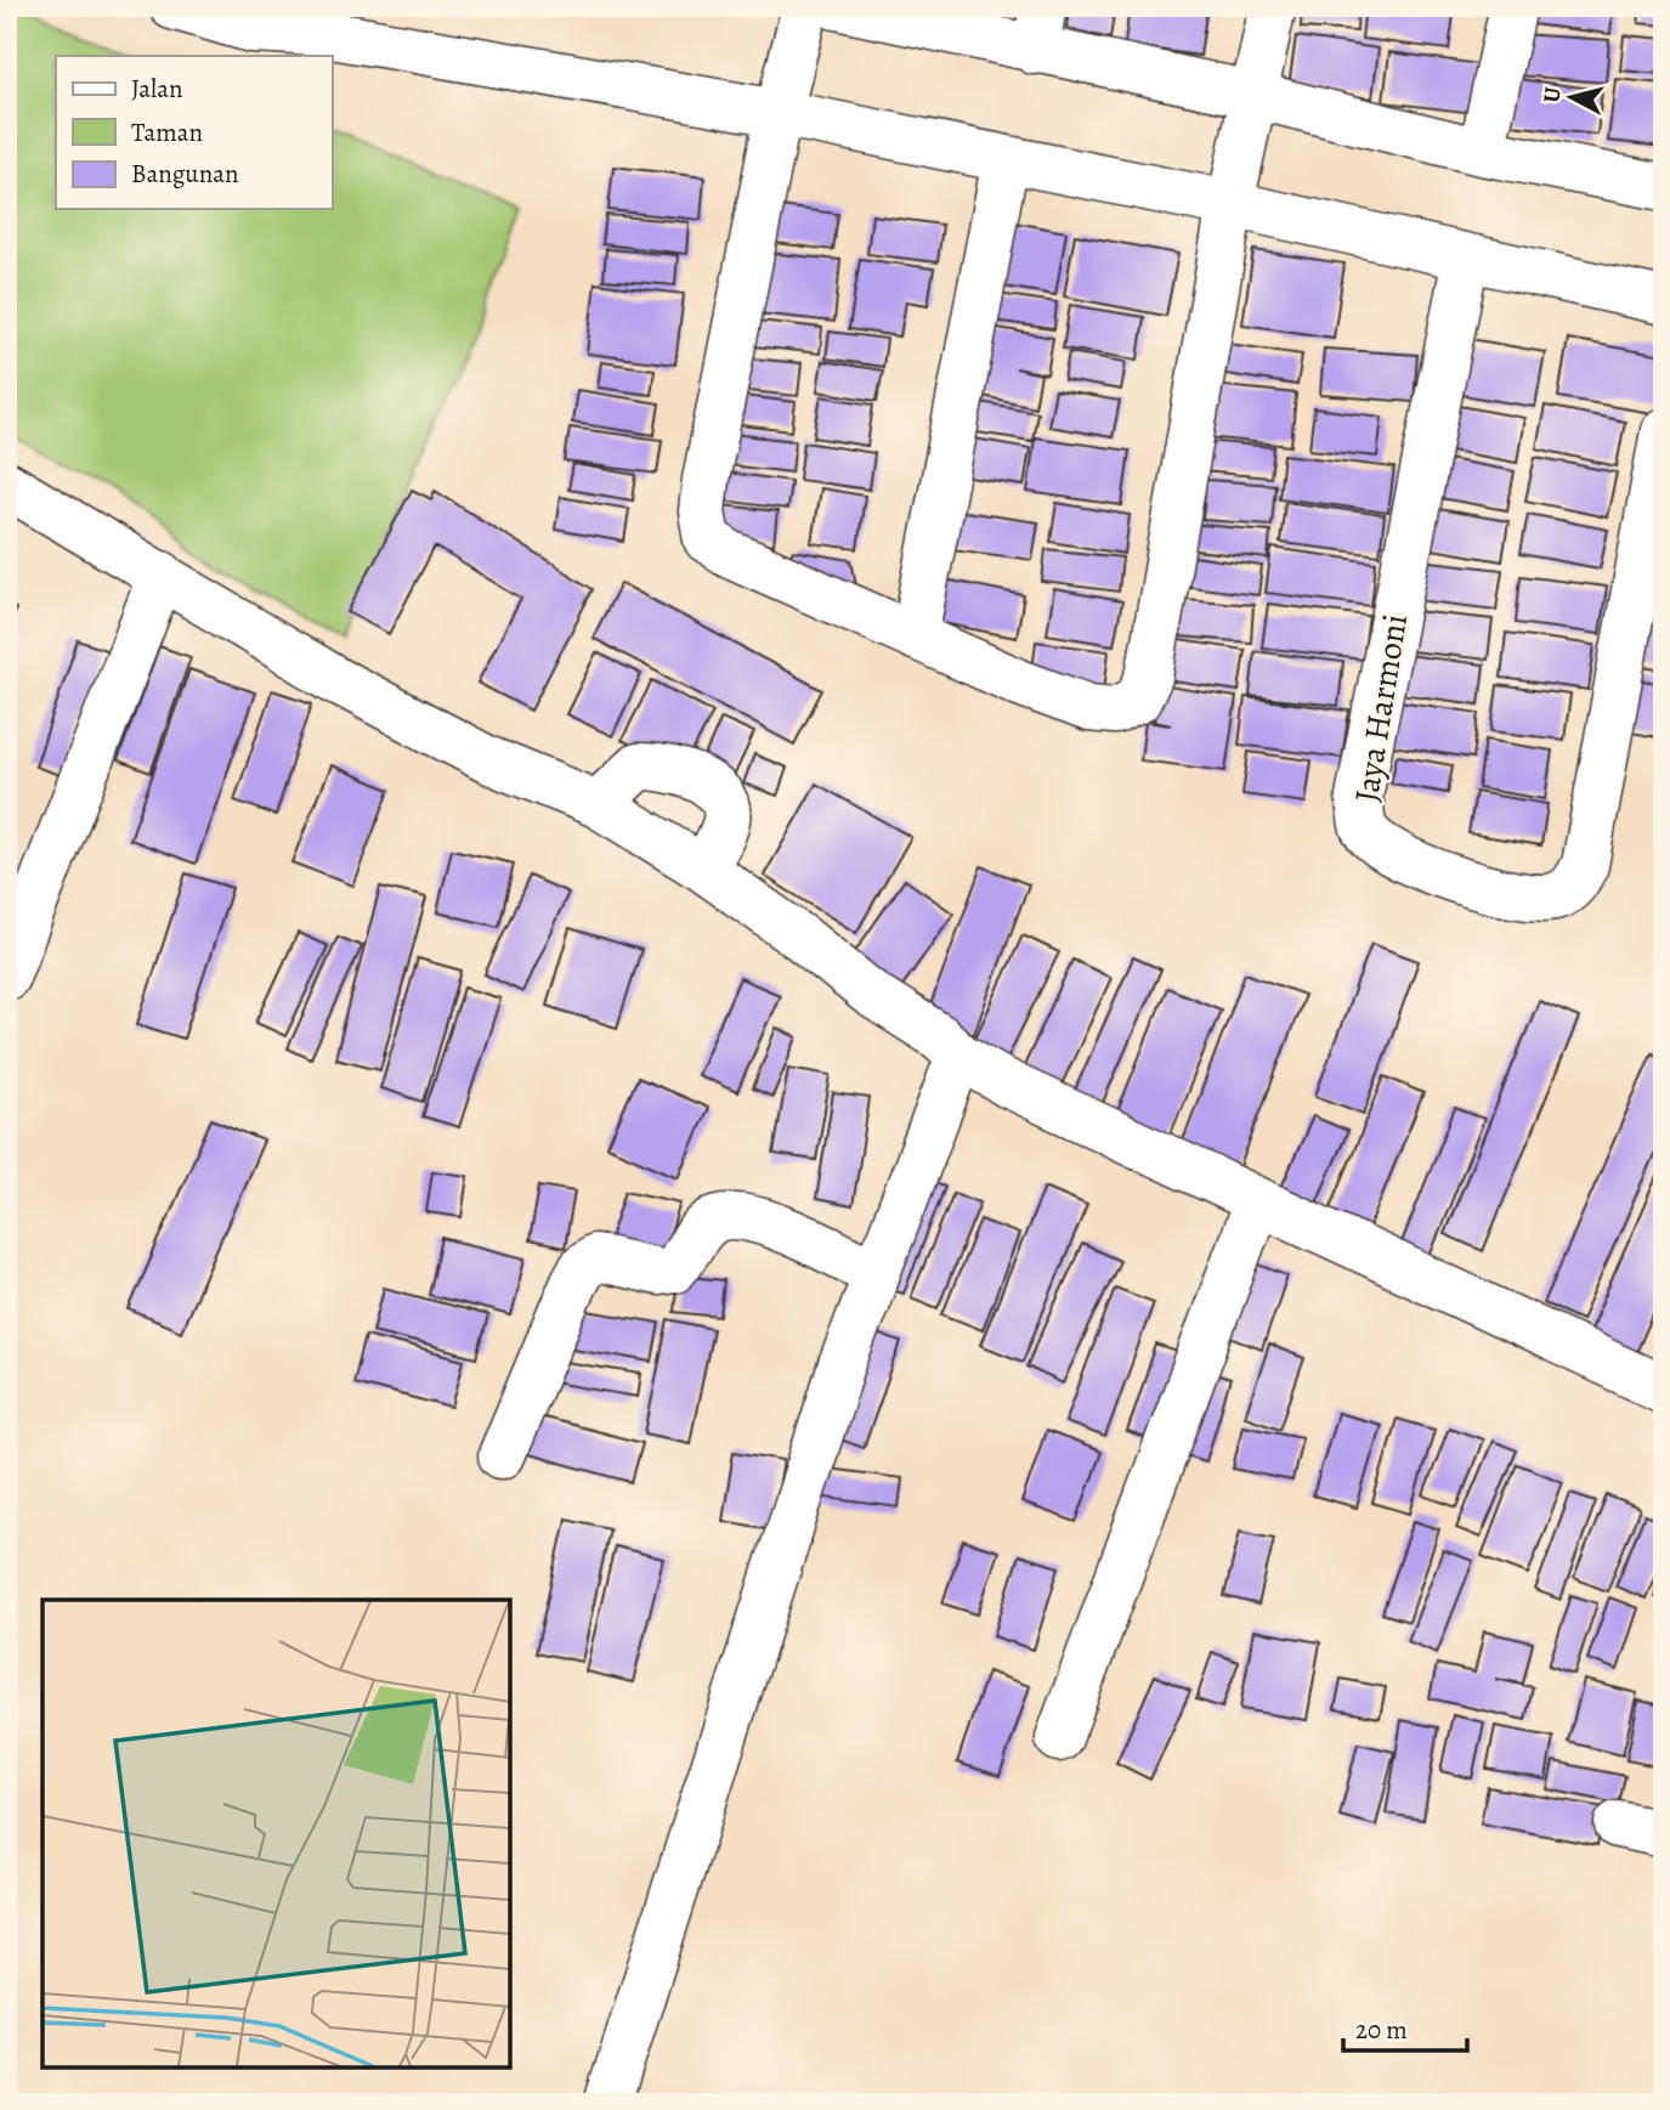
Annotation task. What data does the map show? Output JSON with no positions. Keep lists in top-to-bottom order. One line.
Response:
{"streets":{"street":["Jaya Harmoni"]},"legend":["Jalan","Taman","Bangunan"],"scale_bar":"20 m","north":"left"}
